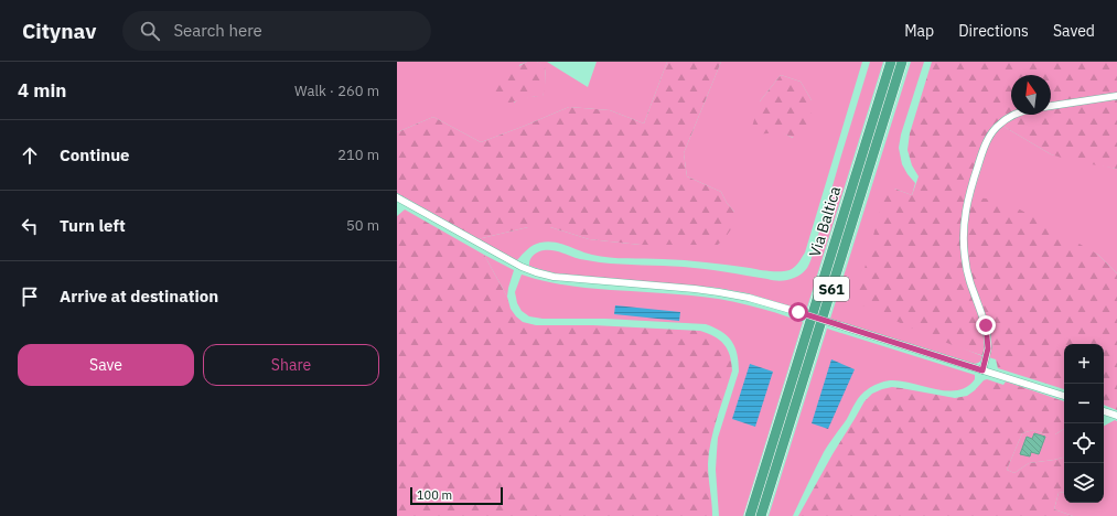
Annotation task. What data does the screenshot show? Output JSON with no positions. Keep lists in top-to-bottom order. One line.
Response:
{"streets":{"highway":["Via Baltica","S61"]},"scale_bar":"100 m","north":"top","page":{"header":"Citynav","search":"Search here","nav":["Map","Directions","Saved"],"heading":["4 min","Walk · 260 m"],"list":[["Continue","210 m"],["Turn left","50 m"],"Arrive at destination"],"buttons":["Save","Share"],"map_buttons":["+","−"],"scale":"100 m"}}
